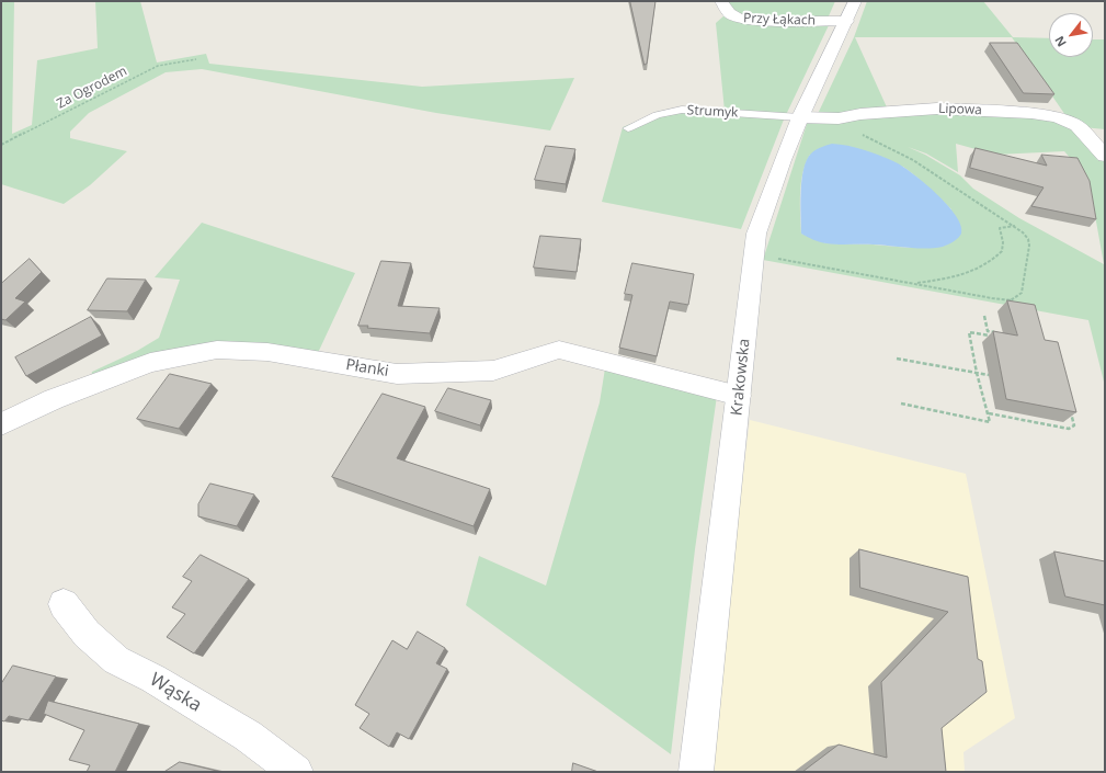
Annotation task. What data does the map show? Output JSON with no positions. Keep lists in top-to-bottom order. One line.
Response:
{"streets":{"street":["Przy Łąkach","Lipowa","Płanki","Krakowska","Wąska"],"lane":["Strumyk"],"path":["Za Ogrodem"]},"crossings":[["Przy Łąkach","Krakowska"],["Lipowa","Strumyk"],["Lipowa","Krakowska"],["Strumyk","Krakowska"],["Płanki","Krakowska"]],"north":"bottom left"}
